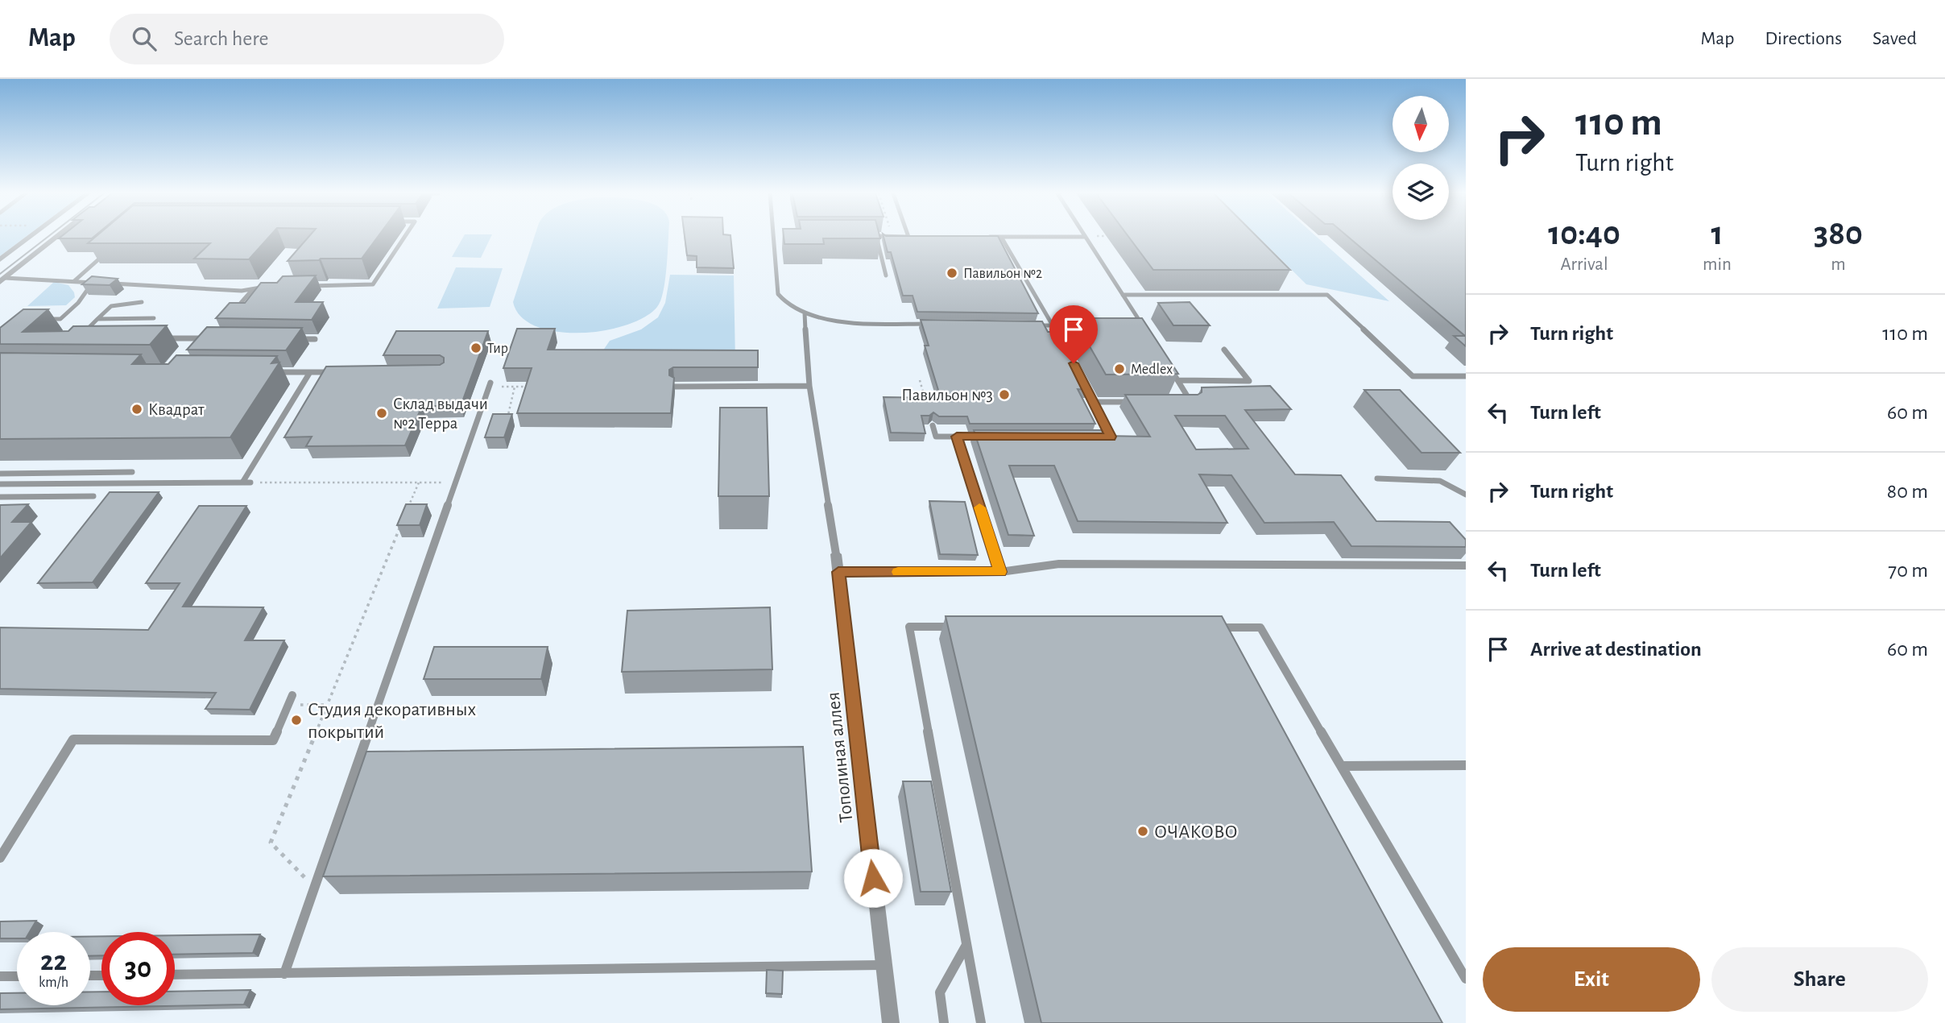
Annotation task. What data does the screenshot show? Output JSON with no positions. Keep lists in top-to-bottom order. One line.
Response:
{"streets":{"street":["Тополиная аллея"]},"places":["Павильон №2","Тир","Medlex","Павильон №3","Квадрат","Склад выдачи №2 Терра","Студия декоративных покрытий","ОЧАКОВО"],"north":"bottom","page":{"header":"Map","search":"Search here","nav":["Map","Directions","Saved"],"turn":["110 m","Turn right"],"eta":["10:40","Arrival","1","min","380","m"],"list":[{"name":"Turn right","value":"110 m"},{"name":"Turn left","value":"60 m"},{"name":"Turn right","value":"80 m"},{"name":"Turn left","value":"70 m"},{"name":"Arrive at destination","value":"60 m"}],"speed":"22 km/h","limit":"30","buttons":["Exit","Share"]}}
